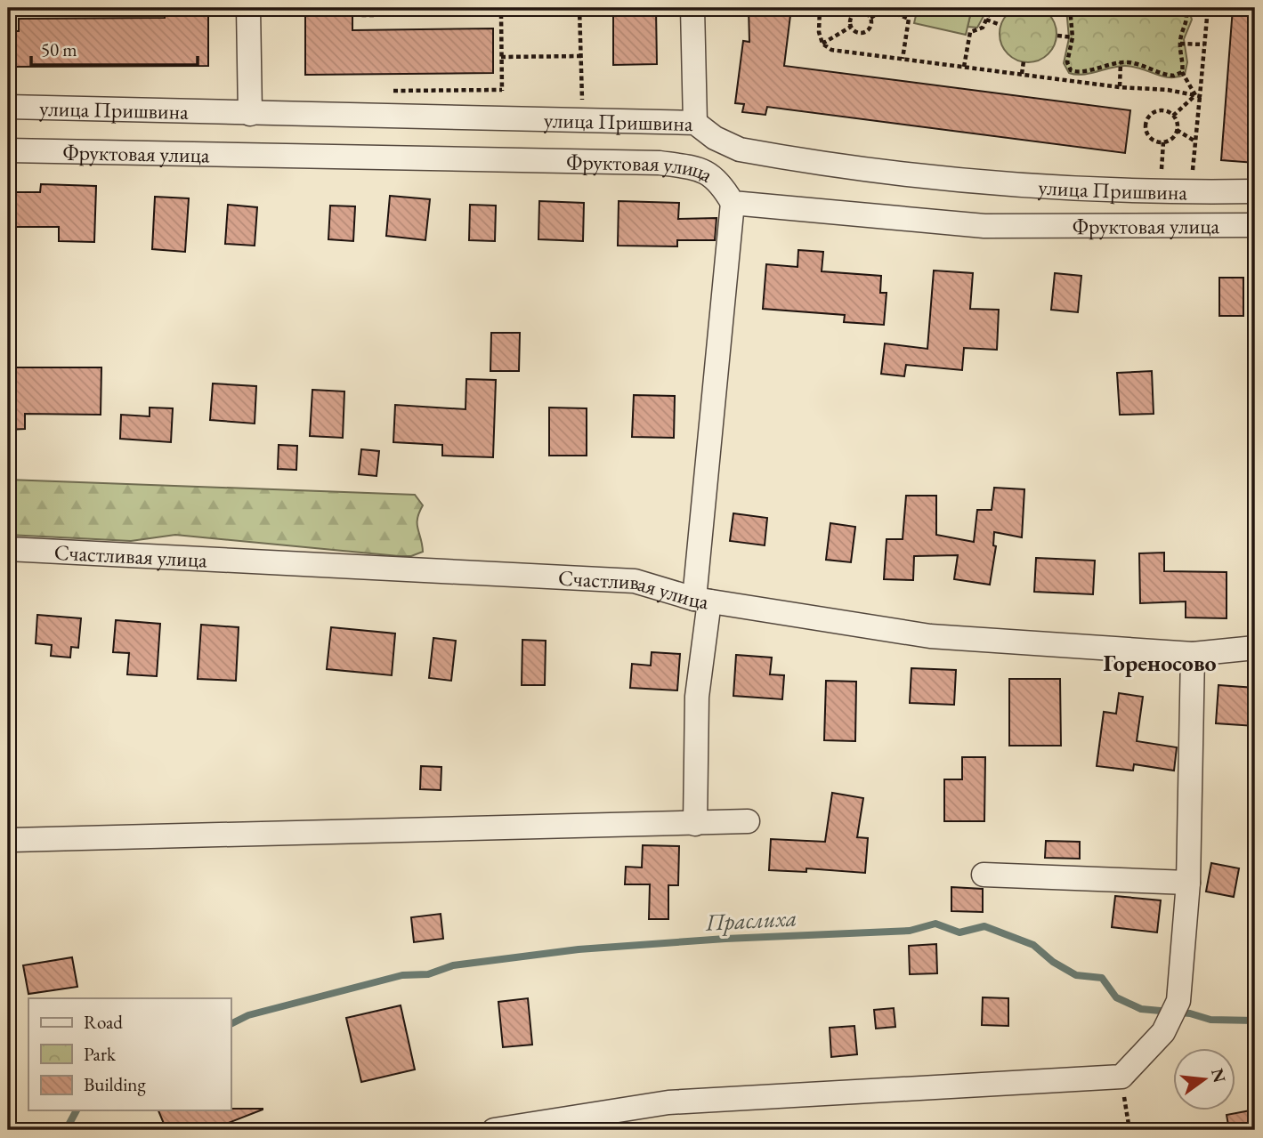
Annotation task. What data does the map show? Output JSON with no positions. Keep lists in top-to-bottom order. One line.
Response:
{"streets":{"street":["улица Пришвина","Фруктовая улица","Счастливая улица"]},"districts":["Гореносово"],"water":["Праслиха"],"legend":["Road","Park","Building"],"scale_bar":"50 m","north":"right"}
